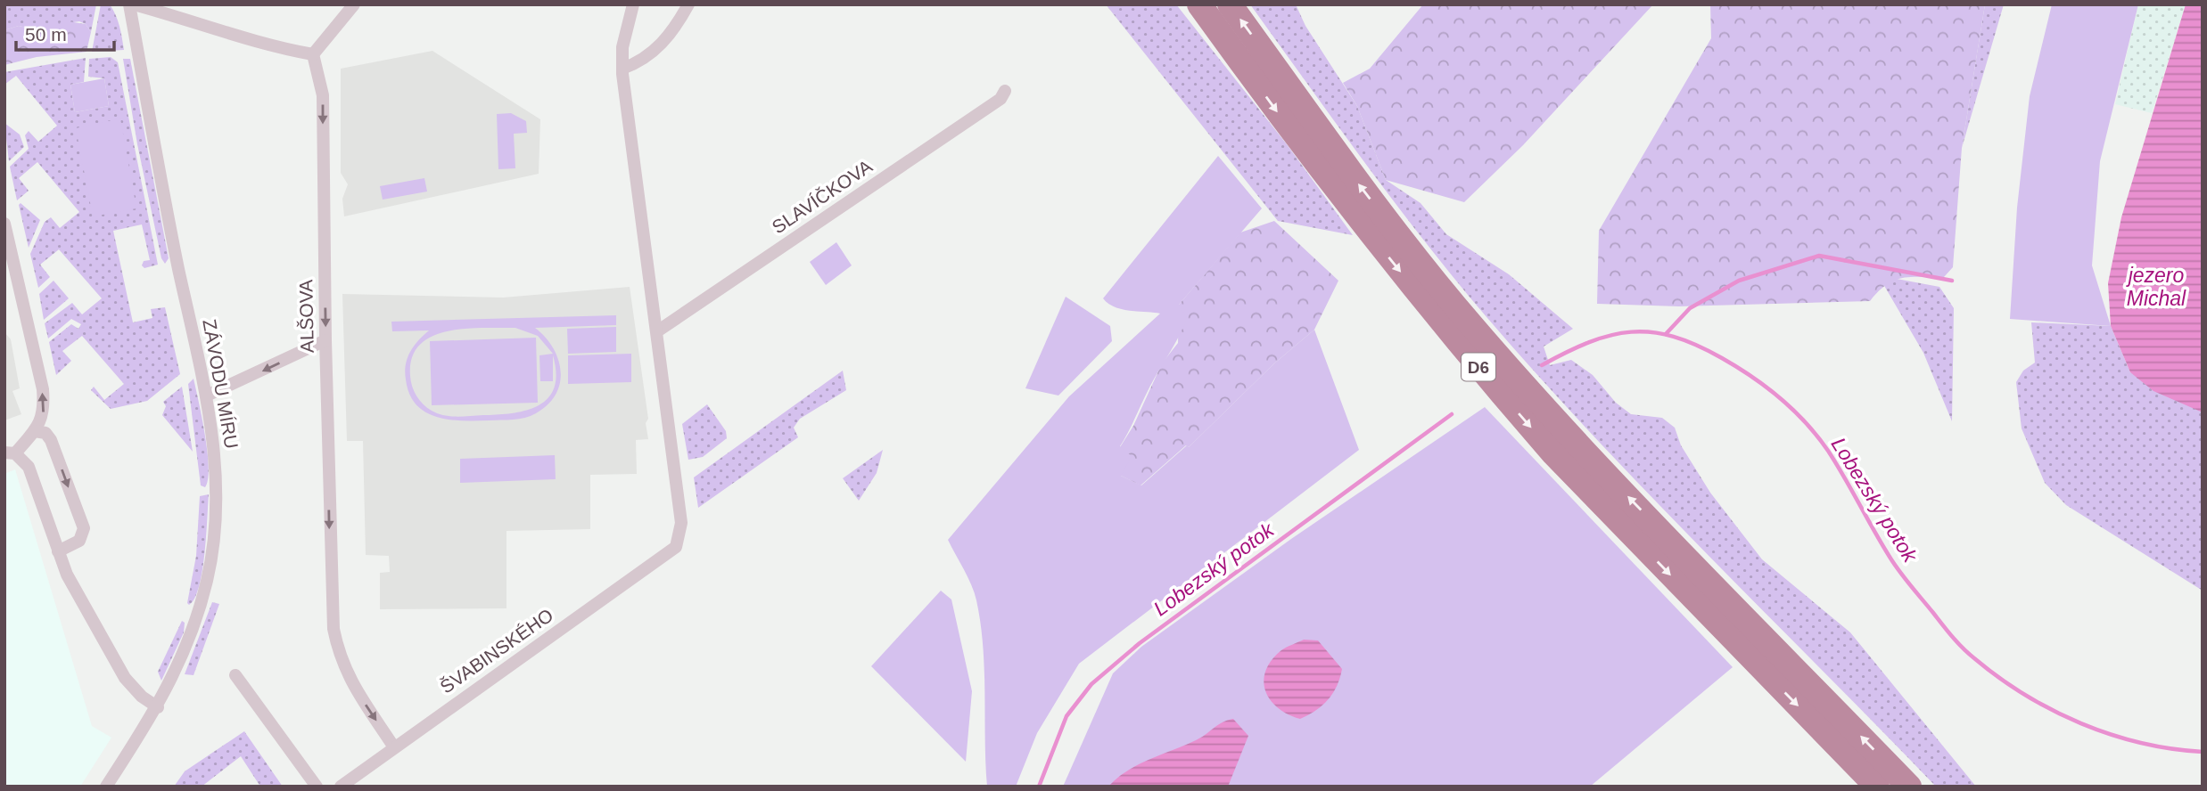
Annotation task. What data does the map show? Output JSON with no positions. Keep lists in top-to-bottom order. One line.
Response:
{"streets":{"highway":["D6"],"street":["SLAVÍČKOVA","ALŠOVA","ZÁVODU MÍRU","ŠVABINSKÉHO"]},"crossings":[["SLAVÍČKOVA","ŠVABINSKÉHO"],["ALŠOVA","ŠVABINSKÉHO"]],"one_way":["ALŠOVA"],"water":["jezero Michal","Lobezský potok"],"scale_bar":"50 m"}
